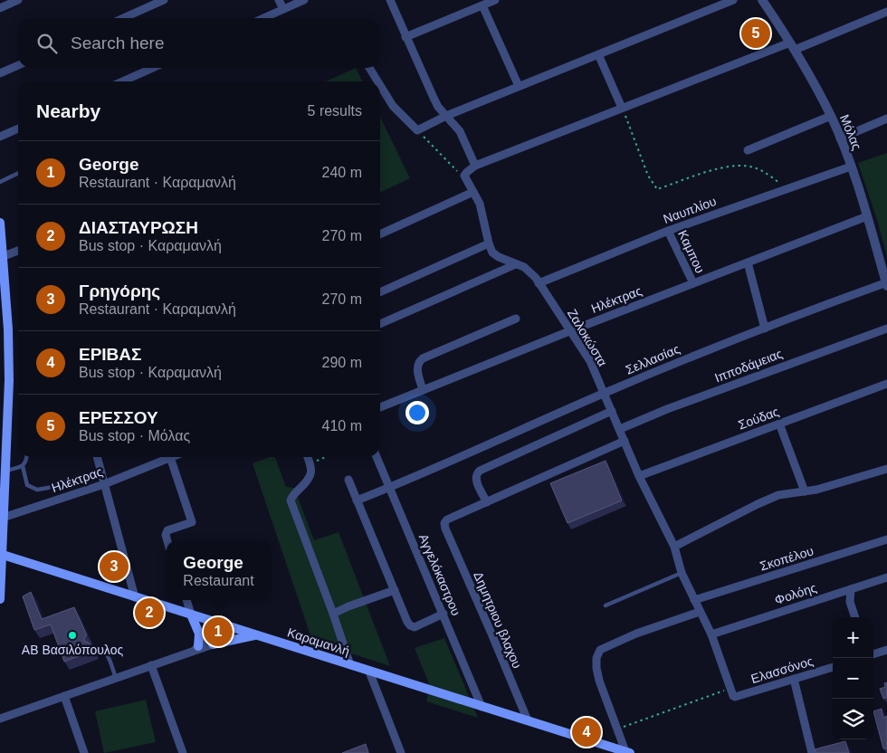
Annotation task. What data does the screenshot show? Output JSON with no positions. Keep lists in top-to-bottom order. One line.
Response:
{"streets":{"main road":["Καραμανλή"],"street":["Μόλας","Ναυπλίου","Καμπου","Ηλέκτρας","Ζαλοκώστα","Σελλασίας","Ιπποδάμειας","Σούδας","Σκοπέλου","Αγγελόκαστρου","Φολόης","Δημητριου βλαχου","Ελασσόνος"]},"crossings":[["Μόλας","Ναυπλίου"],["Μόλας","Ηλέκτρας"],["Μόλας","Σελλασίας"],["Ναυπλίου","Καμπου"],["Ναυπλίου","Ζαλοκώστα"],["Καμπου","Ηλέκτρας"],["Ηλέκτρας","Ζαλοκώστα"],["Ζαλοκώστα","Σελλασίας"],["Ζαλοκώστα","Ιπποδάμειας"],["Ζαλοκώστα","Σούδας"],["Ζαλοκώστα","Σκοπέλου"],["Ζαλοκώστα","Φολόης"],["Ζαλοκώστα","Ελασσόνος"],["Σελλασίας","Αγγελόκαστρου"],["Αγγελόκαστρου","Καραμανλή"],["Δημητριου βλαχου","Καραμανλή"]],"places":["ΑΒ Βασιλόπουλος"],"page":{"pins":["5","3","2","1","4"],"search":"Search here","heading":["Nearby","5 results"],"list":[{"mark":"1","name":"George","note":"Restaurant · Καραμανλή","value":"240 m"},{"mark":"2","name":"ΔΙΑΣΤΑΥΡΩΣΗ","note":"Bus stop · Καραμανλή","value":"270 m"},{"mark":"3","name":"Γρηγόρης","note":"Restaurant · Καραμανλή","value":"270 m"},{"mark":"4","name":"ΕΡΙΒΑΣ","note":"Bus stop · Καραμανλή","value":"290 m"},{"mark":"5","name":"ΕΡΕΣΣΟΥ","note":"Bus stop · Μόλας","value":"410 m"}],"popup":["George","Restaurant"],"map_buttons":["+","−"]}}
